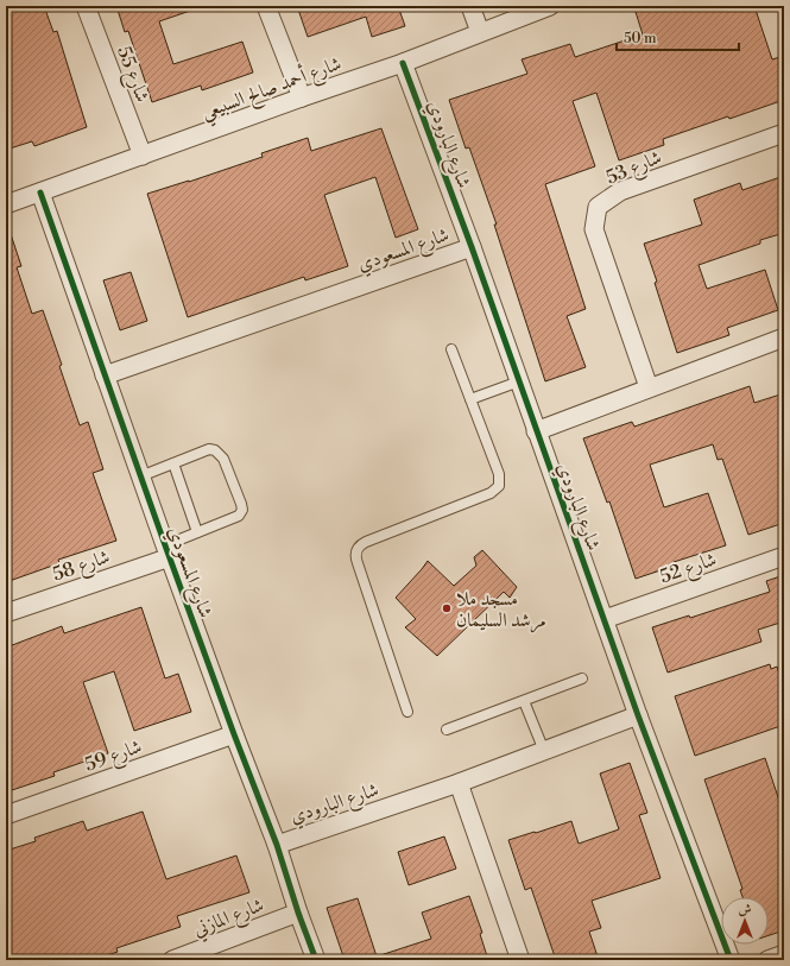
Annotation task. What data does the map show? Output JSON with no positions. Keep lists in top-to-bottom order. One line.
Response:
{"streets":{"street":["شارع 55","شارع أحمد صالح السبيعي","شارع البارودي","شارع 53","شارع المسعودي","شارع 58","شارع 52","شارع 59","شارع المازني"]},"crossings":[["شارع 55","شارع أحمد صالح السبيعي"],["شارع أحمد صالح السبيعي","شارع البارودي"],["شارع أحمد صالح السبيعي","شارع المسعودي"],["شارع البارودي","شارع المسعودي"],["شارع البارودي","شارع 52"],["شارع المسعودي","شارع 58"],["شارع المسعودي","شارع 59"],["شارع المسعودي","شارع المازني"]],"places":["مسجد ملا مرشد السليمان"],"scale_bar":"50 m","north":"top"}
